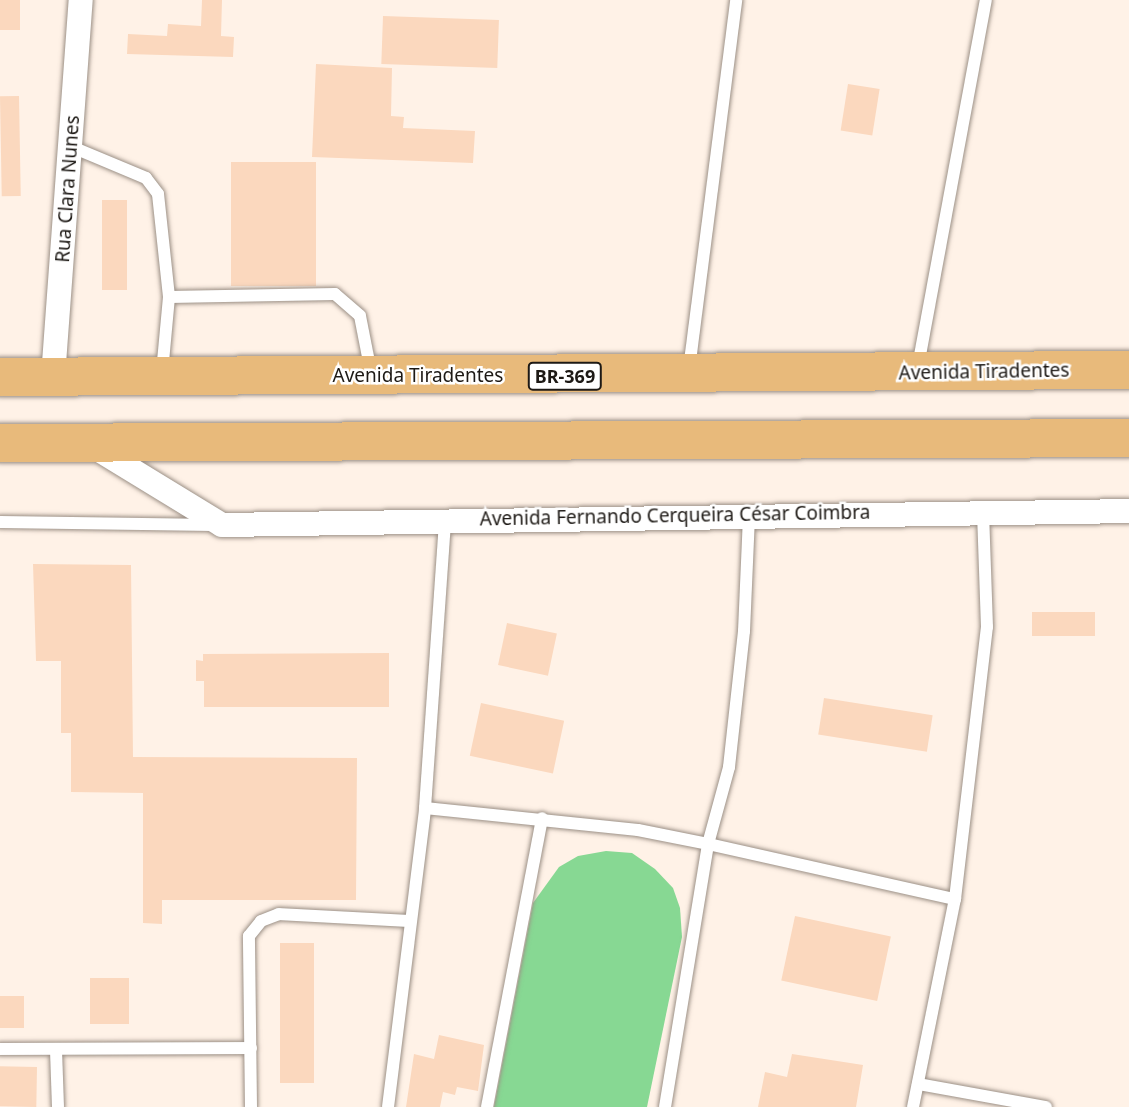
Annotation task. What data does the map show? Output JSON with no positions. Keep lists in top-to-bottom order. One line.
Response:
{"streets":{"highway":["Avenida Tiradentes","BR-369"],"street":["Rua Clara Nunes","Avenida Fernando Cerqueira César Coimbra"]},"crossings":[["Rua Clara Nunes","Avenida Tiradentes"]]}
